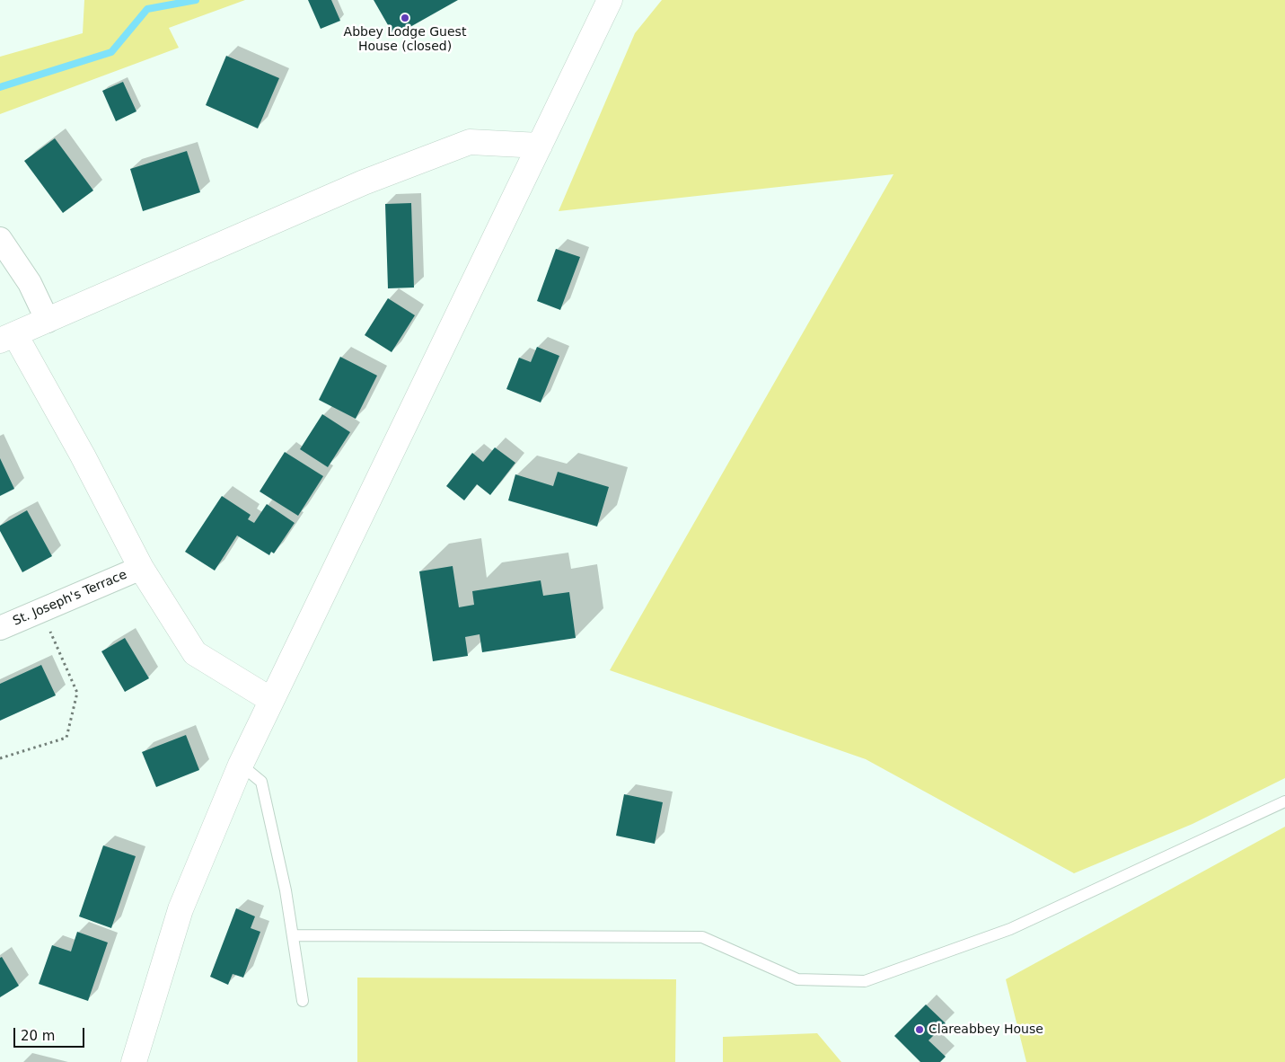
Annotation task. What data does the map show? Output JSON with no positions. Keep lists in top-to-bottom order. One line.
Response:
{"streets":{"street":["St. Joseph's Terrace"]},"places":["Abbey Lodge Guest House (closed)","Clareabbey House"],"scale_bar":"20 m"}
